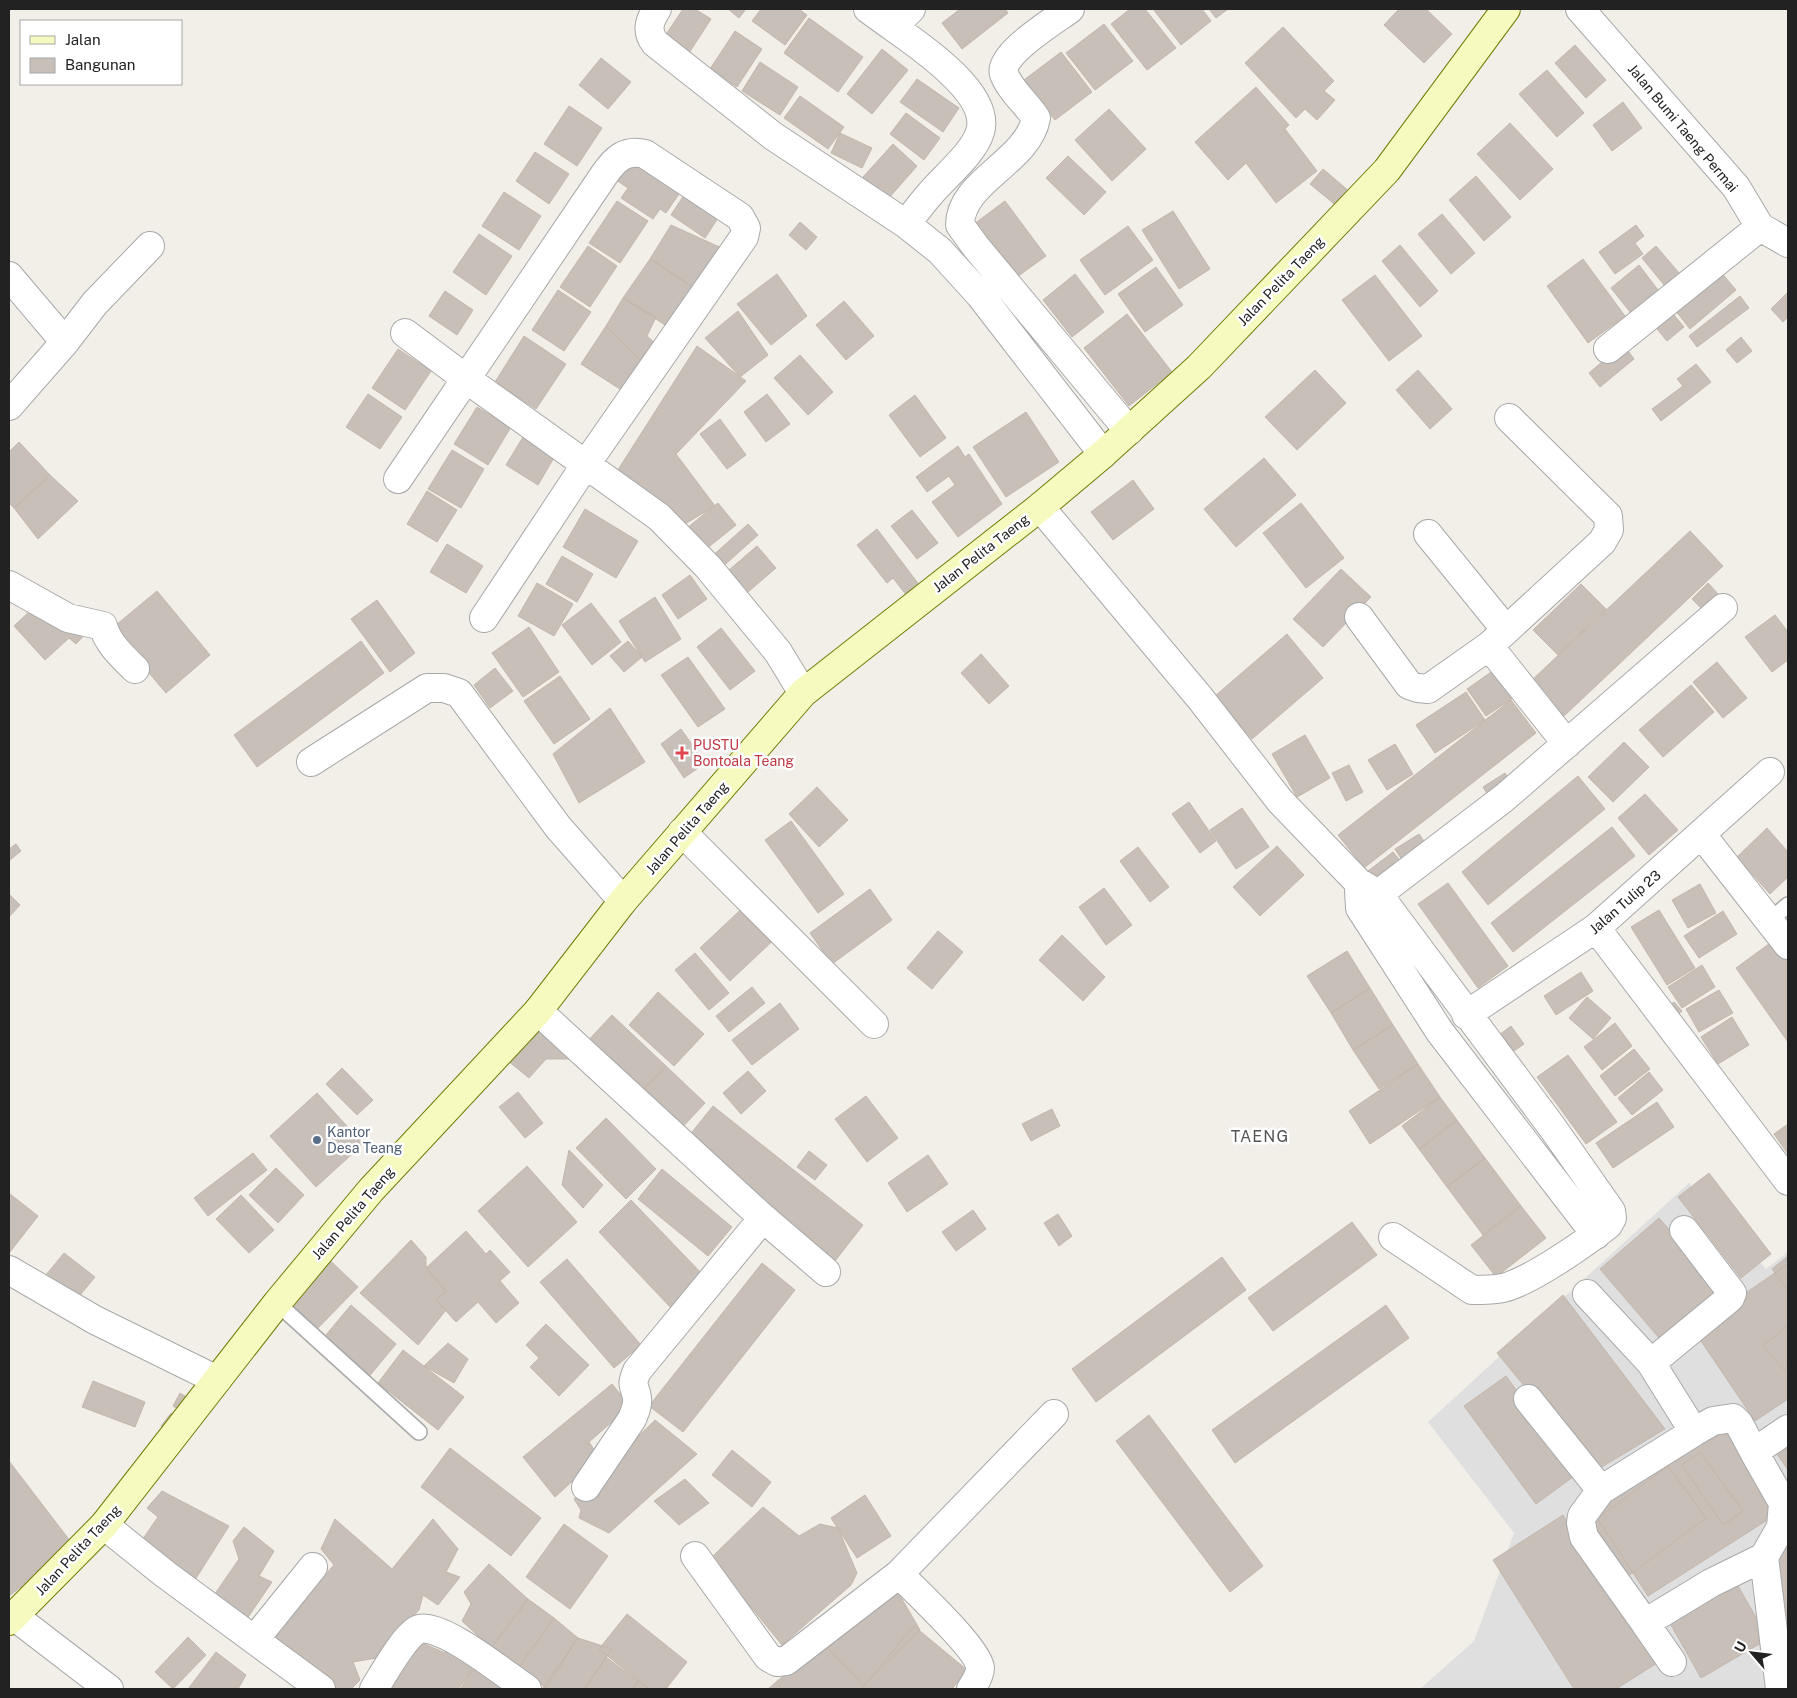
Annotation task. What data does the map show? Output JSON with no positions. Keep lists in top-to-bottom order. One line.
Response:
{"streets":{"street":["Jalan Bumi Taeng Permai","Jalan Pelita Taeng","Jalan Tulip 23"]},"districts":["TAENG"],"places":{"health":["PUSTU Bontoala Teang"],"other":["Kantor Desa Teang"]},"legend":["Jalan","Bangunan"],"north":"top left"}
